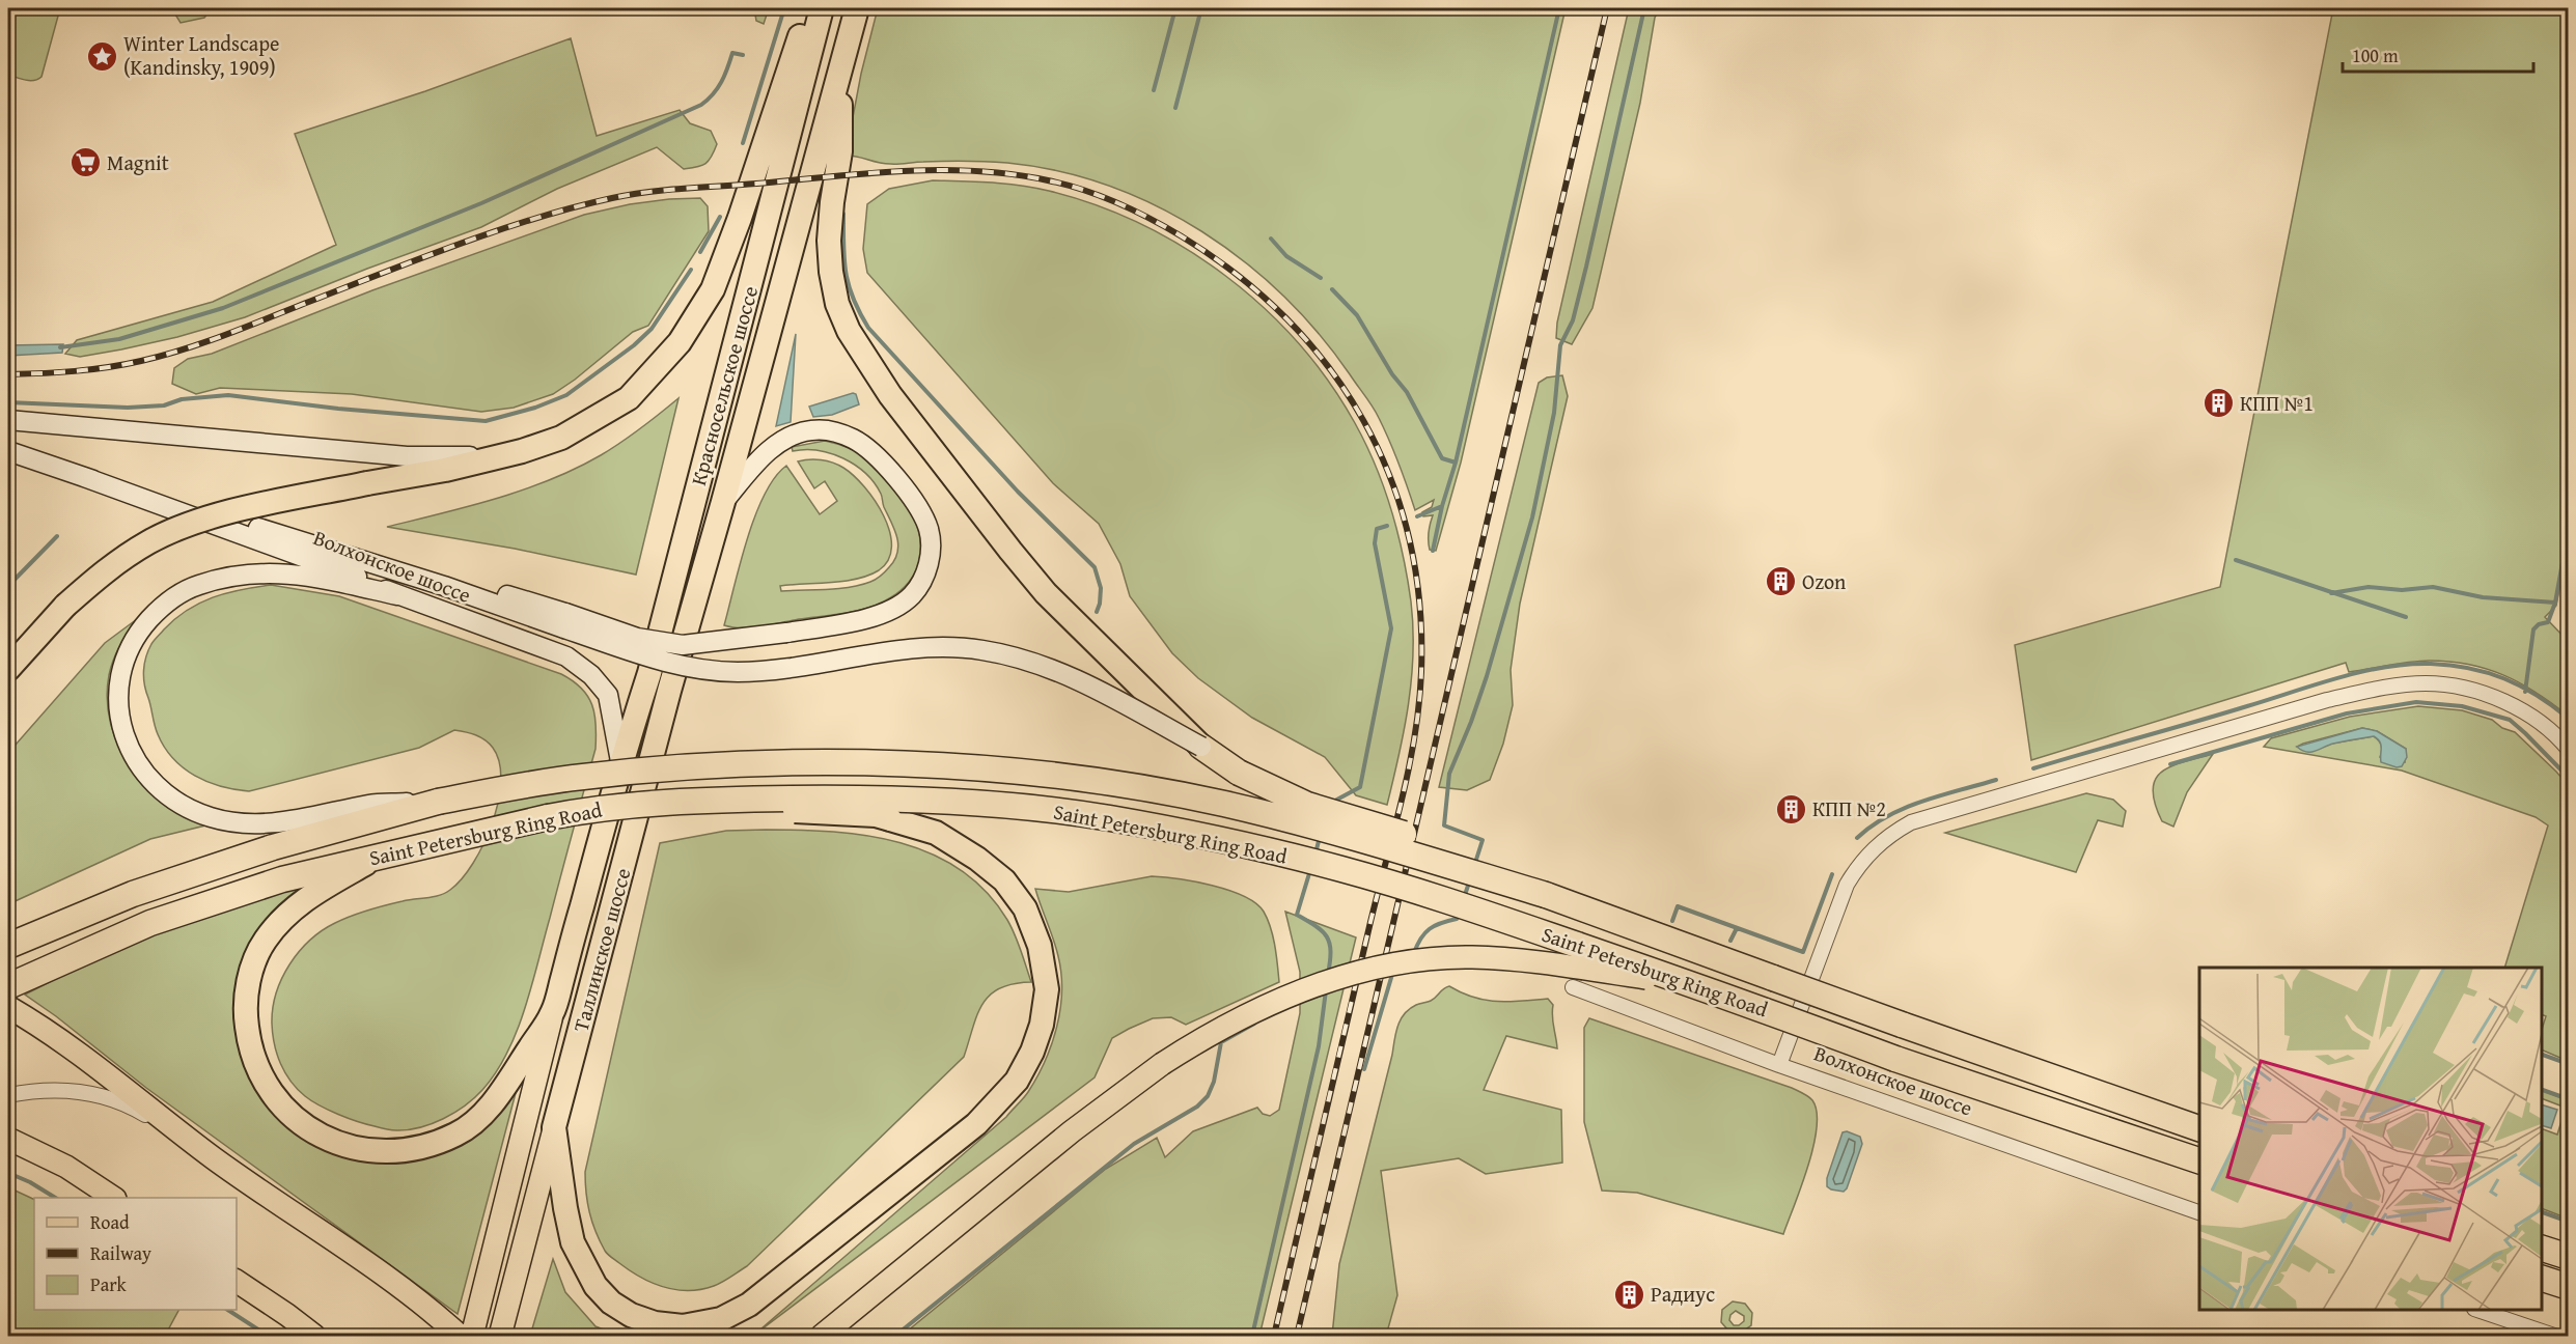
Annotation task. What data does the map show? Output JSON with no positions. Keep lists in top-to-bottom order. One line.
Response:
{"streets":{"highway":["Красносельское шоссе","Saint Petersburg Ring Road","Таллинское шоссе"],"main road":["Волхонское шоссе"]},"crossings":[["Красносельское шоссе","Волхонское шоссе"],["Красносельское шоссе","Таллинское шоссе"],["Волхонское шоссе","Таллинское шоссе"]],"places":{"place":["Winter Landscape (Kandinsky, 1909)"],"supermarket":["Magnit"],"building":["КПП №1","Ozon","КПП №2","Радиус"]},"legend":["Road","Railway","Park"],"scale_bar":"100 m"}
